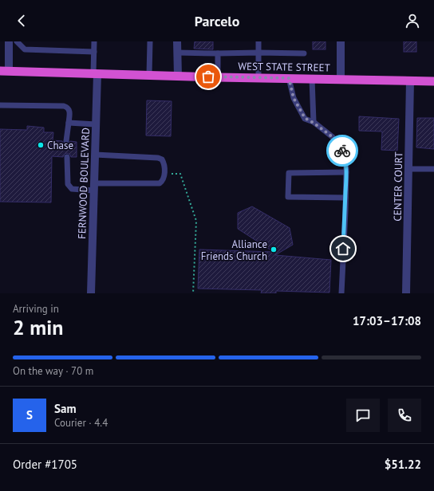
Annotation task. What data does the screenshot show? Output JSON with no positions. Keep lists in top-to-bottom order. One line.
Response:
{"streets":{"highway":["WEST STATE STREET"],"street":["FERNWOOD BOULEVARD","CENTER COURT"]},"crossings":[["WEST STATE STREET","FERNWOOD BOULEVARD"],["WEST STATE STREET","CENTER COURT"]],"places":["Chase","Alliance Friends Church"],"page":{"header":"Parcelo","heading":["2 min","Arriving in","17:03–17:08"],"panel":["Sam","Courier · 4.4","Order #1705","$51.22"],"bar":"On the way · 70 m","round":"S"}}
